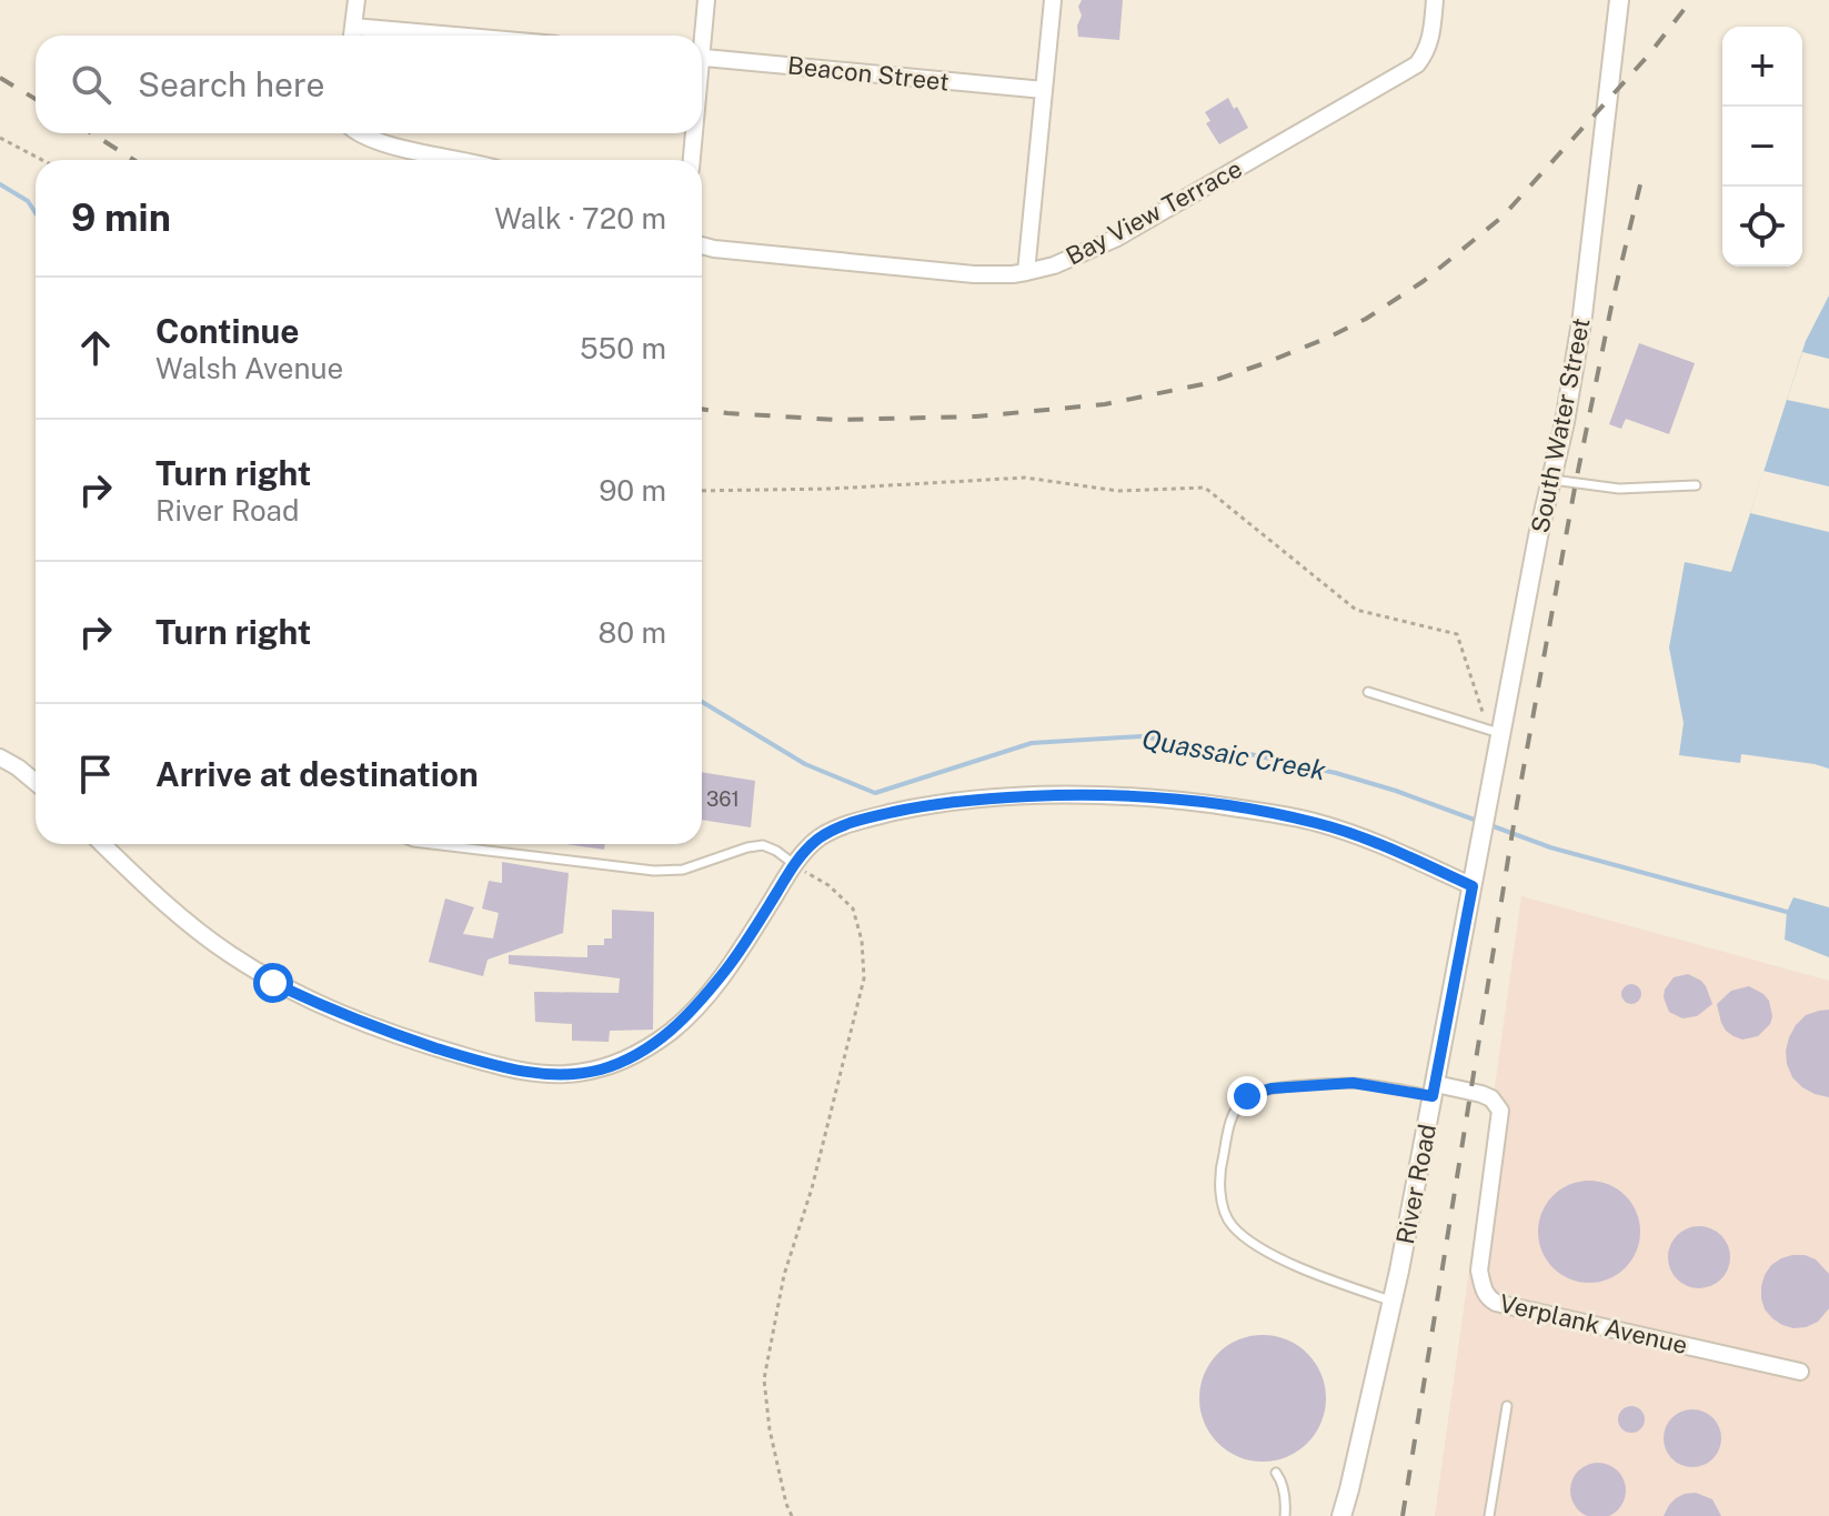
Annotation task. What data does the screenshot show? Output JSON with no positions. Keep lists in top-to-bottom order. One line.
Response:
{"streets":{"street":["Beacon Street","Bay View Terrace","South Water Street","River Road","Verplank Avenue"]},"crossings":[["South Water Street","River Road"],["River Road","Verplank Avenue"]],"water":["Quassaic Creek"],"house_numbers":["361"],"page":{"map_buttons":["+","−"],"search":"Search here","heading":["9 min","Walk · 720 m"],"list":[["Continue","Walsh Avenue","550 m"],["Turn right","River Road","90 m"],["Turn right","80 m"],"Arrive at destination"]}}
